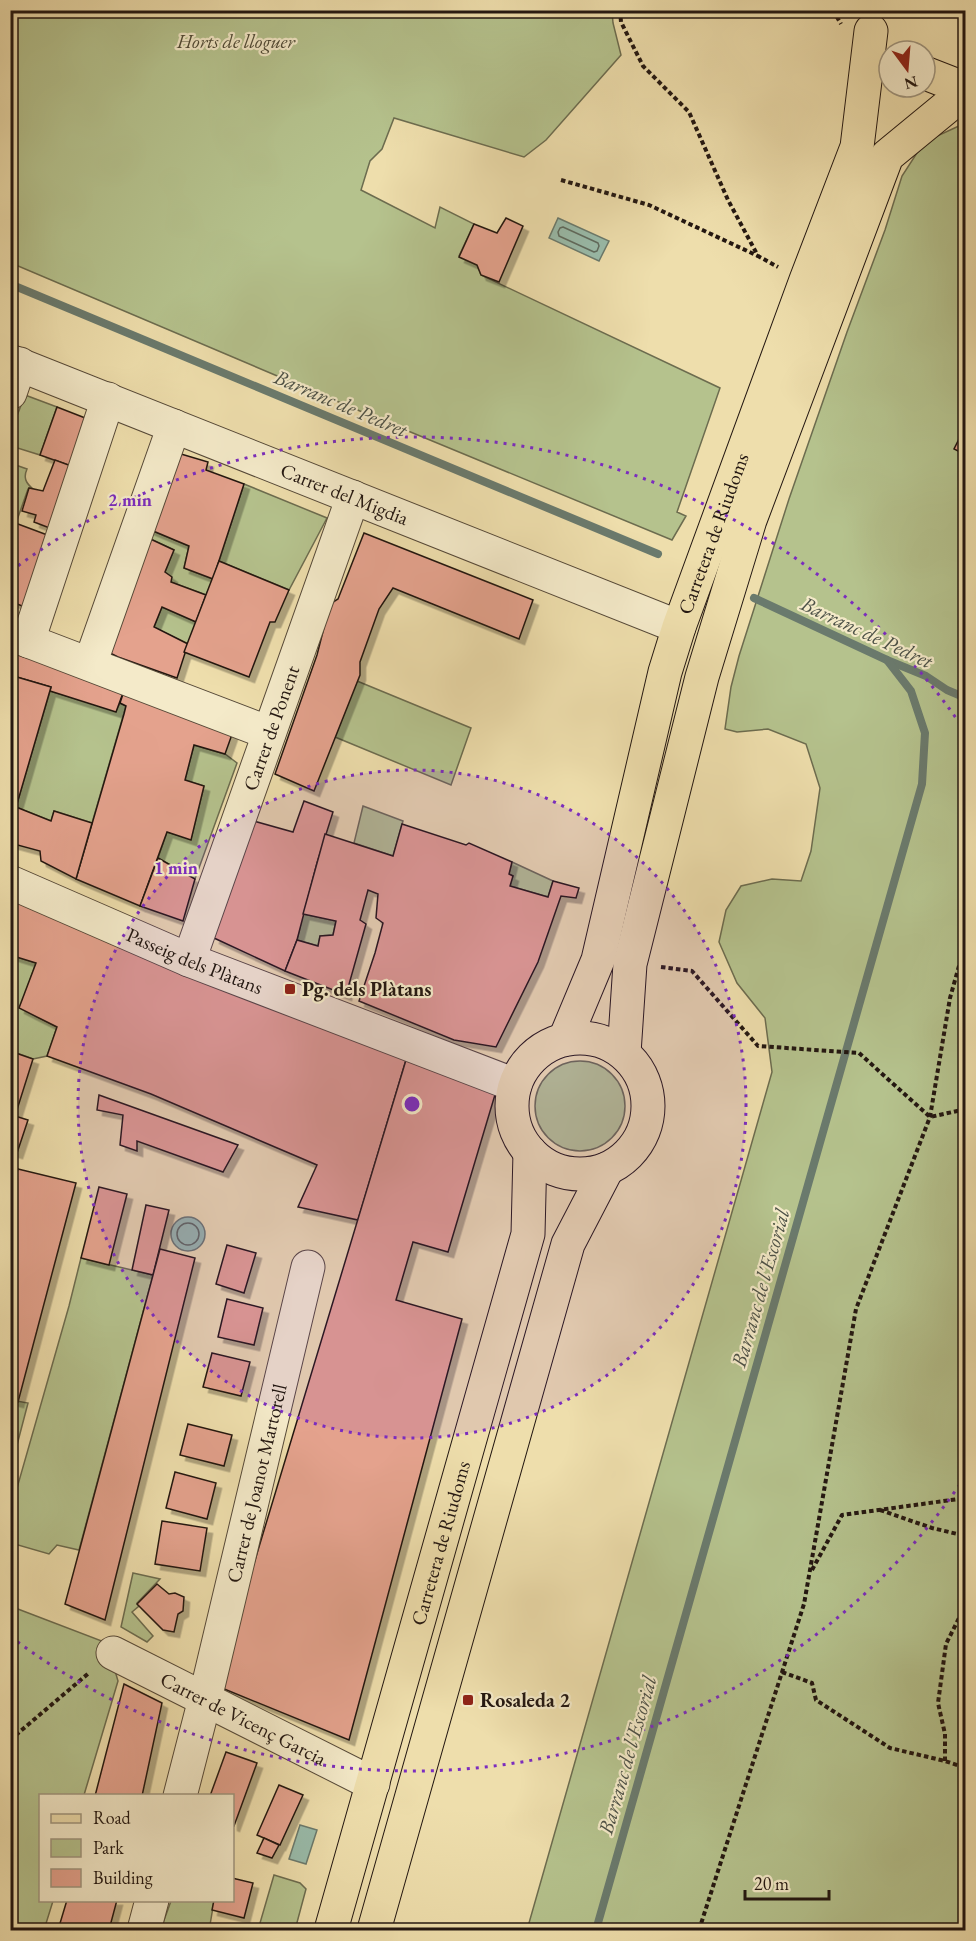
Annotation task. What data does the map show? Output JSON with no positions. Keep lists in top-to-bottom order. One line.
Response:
{"streets":{"main road":["Carretera de Riudoms"],"street":["Carrer del Migdia","Carrer de Ponent","Passeig dels Plàtans","Carrer de Joanot Martorell","Carrer de Vicenç Garcia"]},"crossings":[["Carrer del Migdia","Carretera de Riudoms"],["Carrer del Migdia","Carrer de Ponent"],["Carretera de Riudoms","Passeig dels Plàtans"],["Carretera de Riudoms","Carrer de Vicenç Garcia"],["Carrer de Ponent","Passeig dels Plàtans"],["Carrer de Joanot Martorell","Carrer de Vicenç Garcia"]],"water":["Barranc de Pedret","Barranc de l'Escorial"],"parks":["Horts de lloguer"],"places":{"transit":["Pg. dels Plàtans","Rosaleda 2"]},"legend":["Road","Park","Building"],"scale_bar":"20 m","north":"bottom","rings":["2 min","1 min"]}
